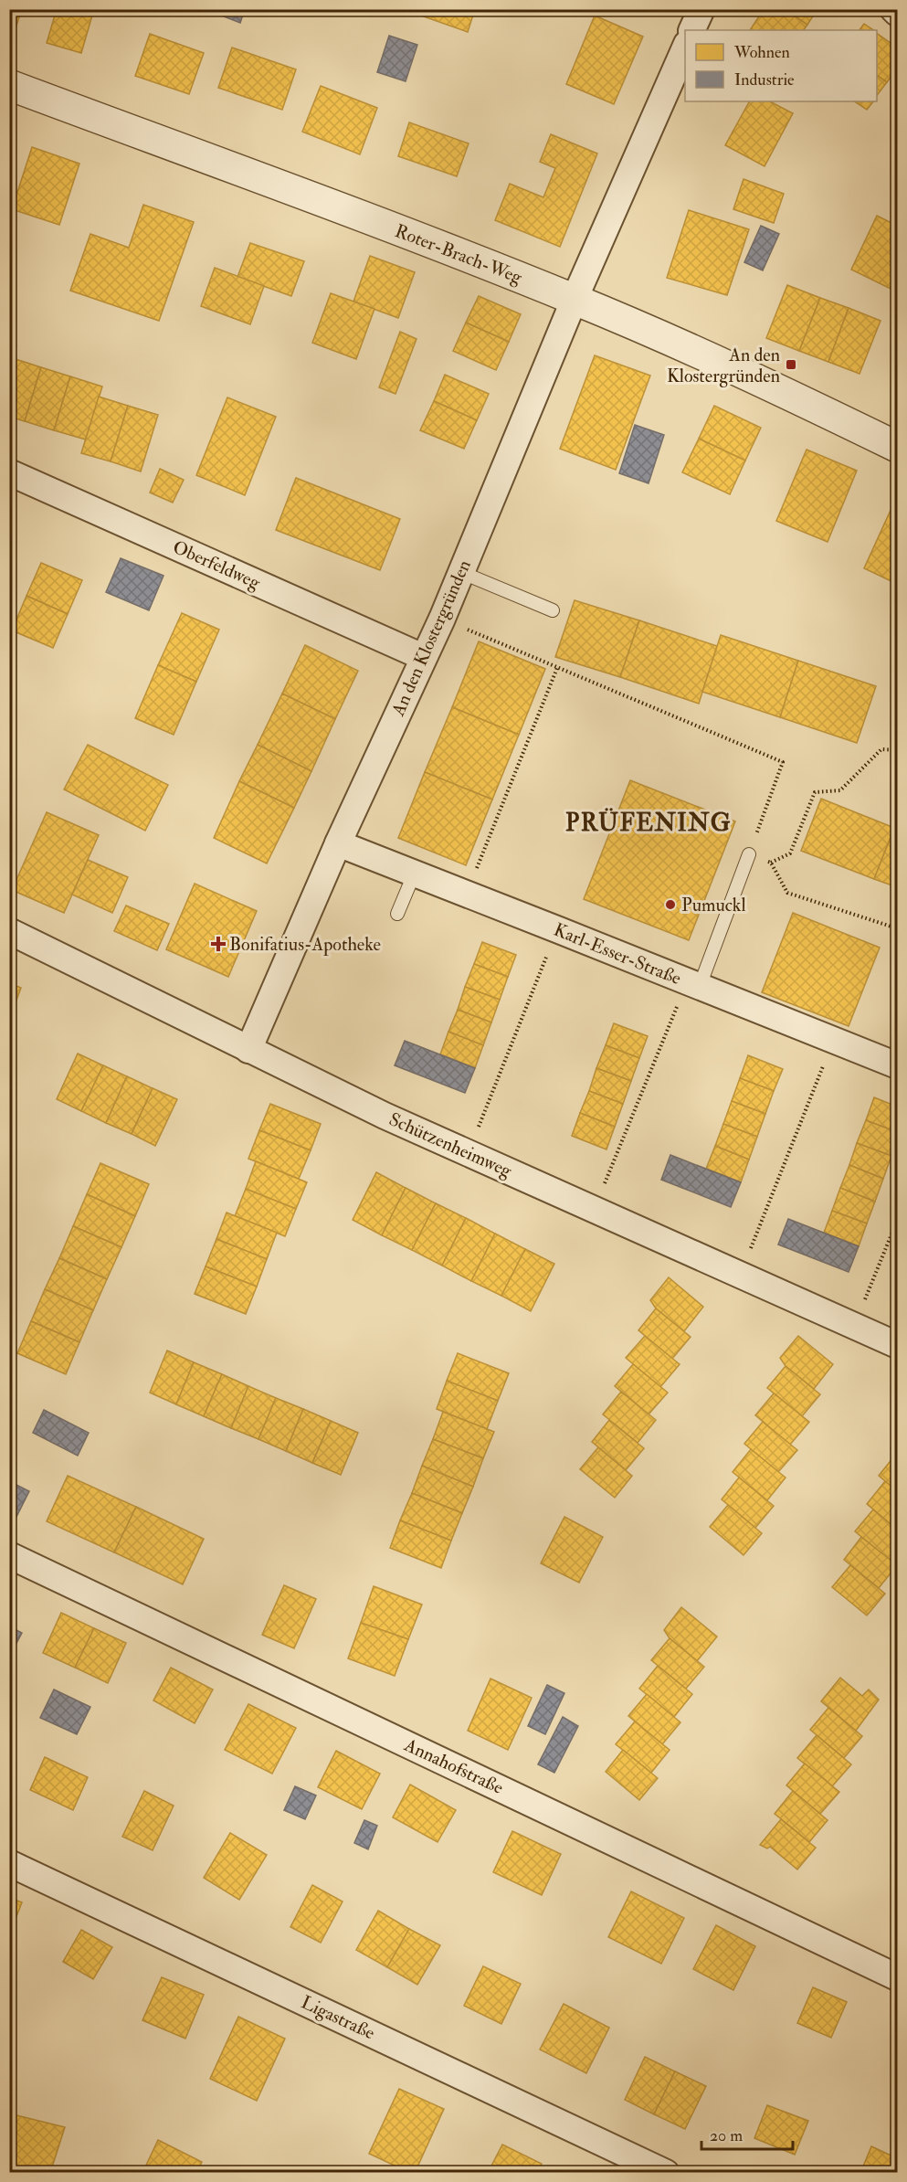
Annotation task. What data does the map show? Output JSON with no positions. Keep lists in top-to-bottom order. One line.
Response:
{"streets":{"street":["Roter-Brach-Weg","Oberfeldweg","An den Klostergründen","Karl-Esser-Straße","Schützenheimweg","Annahofstraße","Ligastraße"]},"crossings":[["Roter-Brach-Weg","An den Klostergründen"],["Oberfeldweg","An den Klostergründen"],["An den Klostergründen","Karl-Esser-Straße"],["An den Klostergründen","Schützenheimweg"]],"districts":["PRÜFENING"],"places":{"transit":["An den Klostergründen"],"other":["Pumuckl"],"health":["Bonifatius-Apotheke"]},"legend":["Wohnen","Industrie"],"scale_bar":"20 m"}
